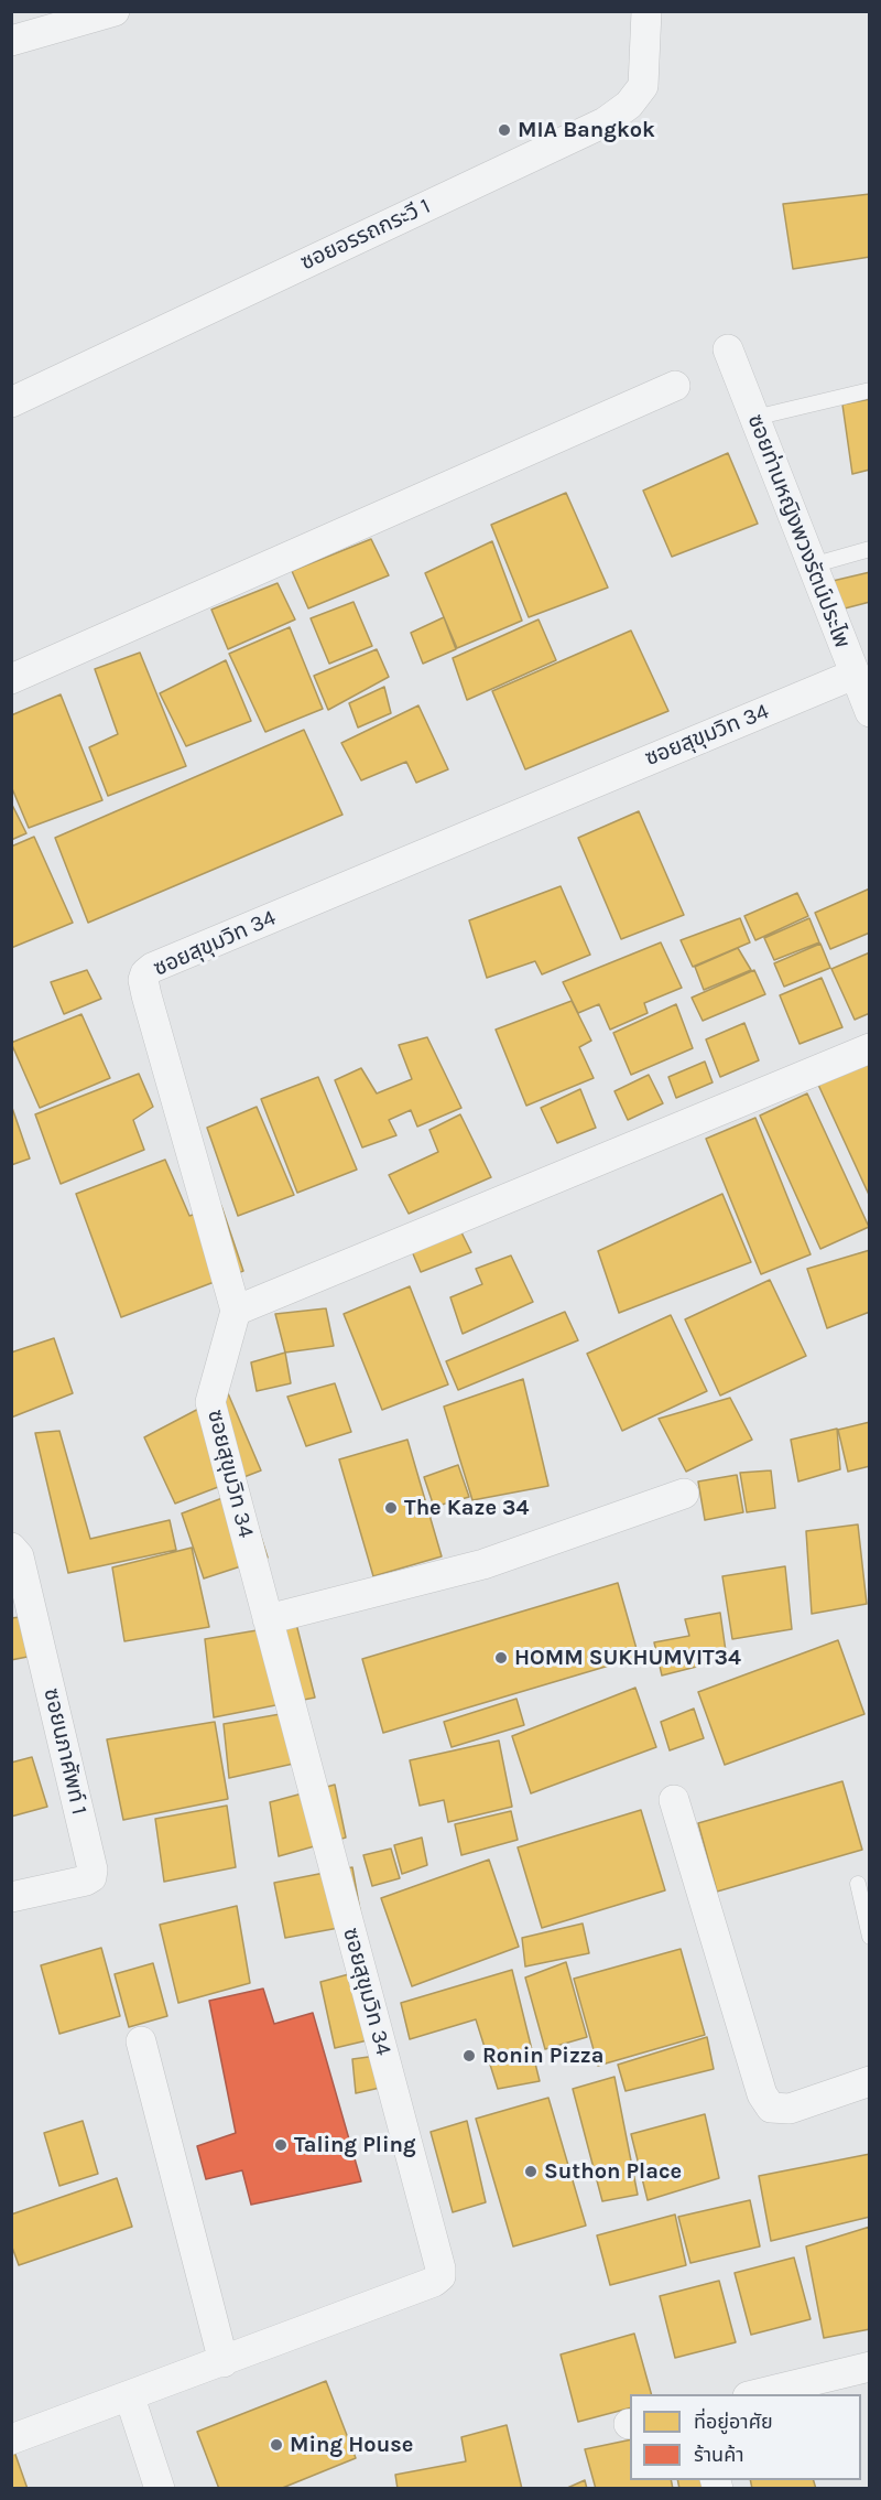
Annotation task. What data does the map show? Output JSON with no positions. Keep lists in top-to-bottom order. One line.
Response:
{"streets":{"street":["ซอยอรรถกระวี 1","ซอยท่านหญิงพวงรัตน์ประไพ","ซอยสุขุมวิท 34","ซอยนภาศัพท์ 1"]},"crossings":[["ซอยท่านหญิงพวงรัตน์ประไพ","ซอยสุขุมวิท 34"]],"places":["MIA Bangkok","The Kaze 34","HOMM SUKHUMVIT34","Ronin Pizza","Taling Pling","Suthon Place","Ming House"],"legend":["ที่อยู่อาศัย","ร้านค้า"]}
